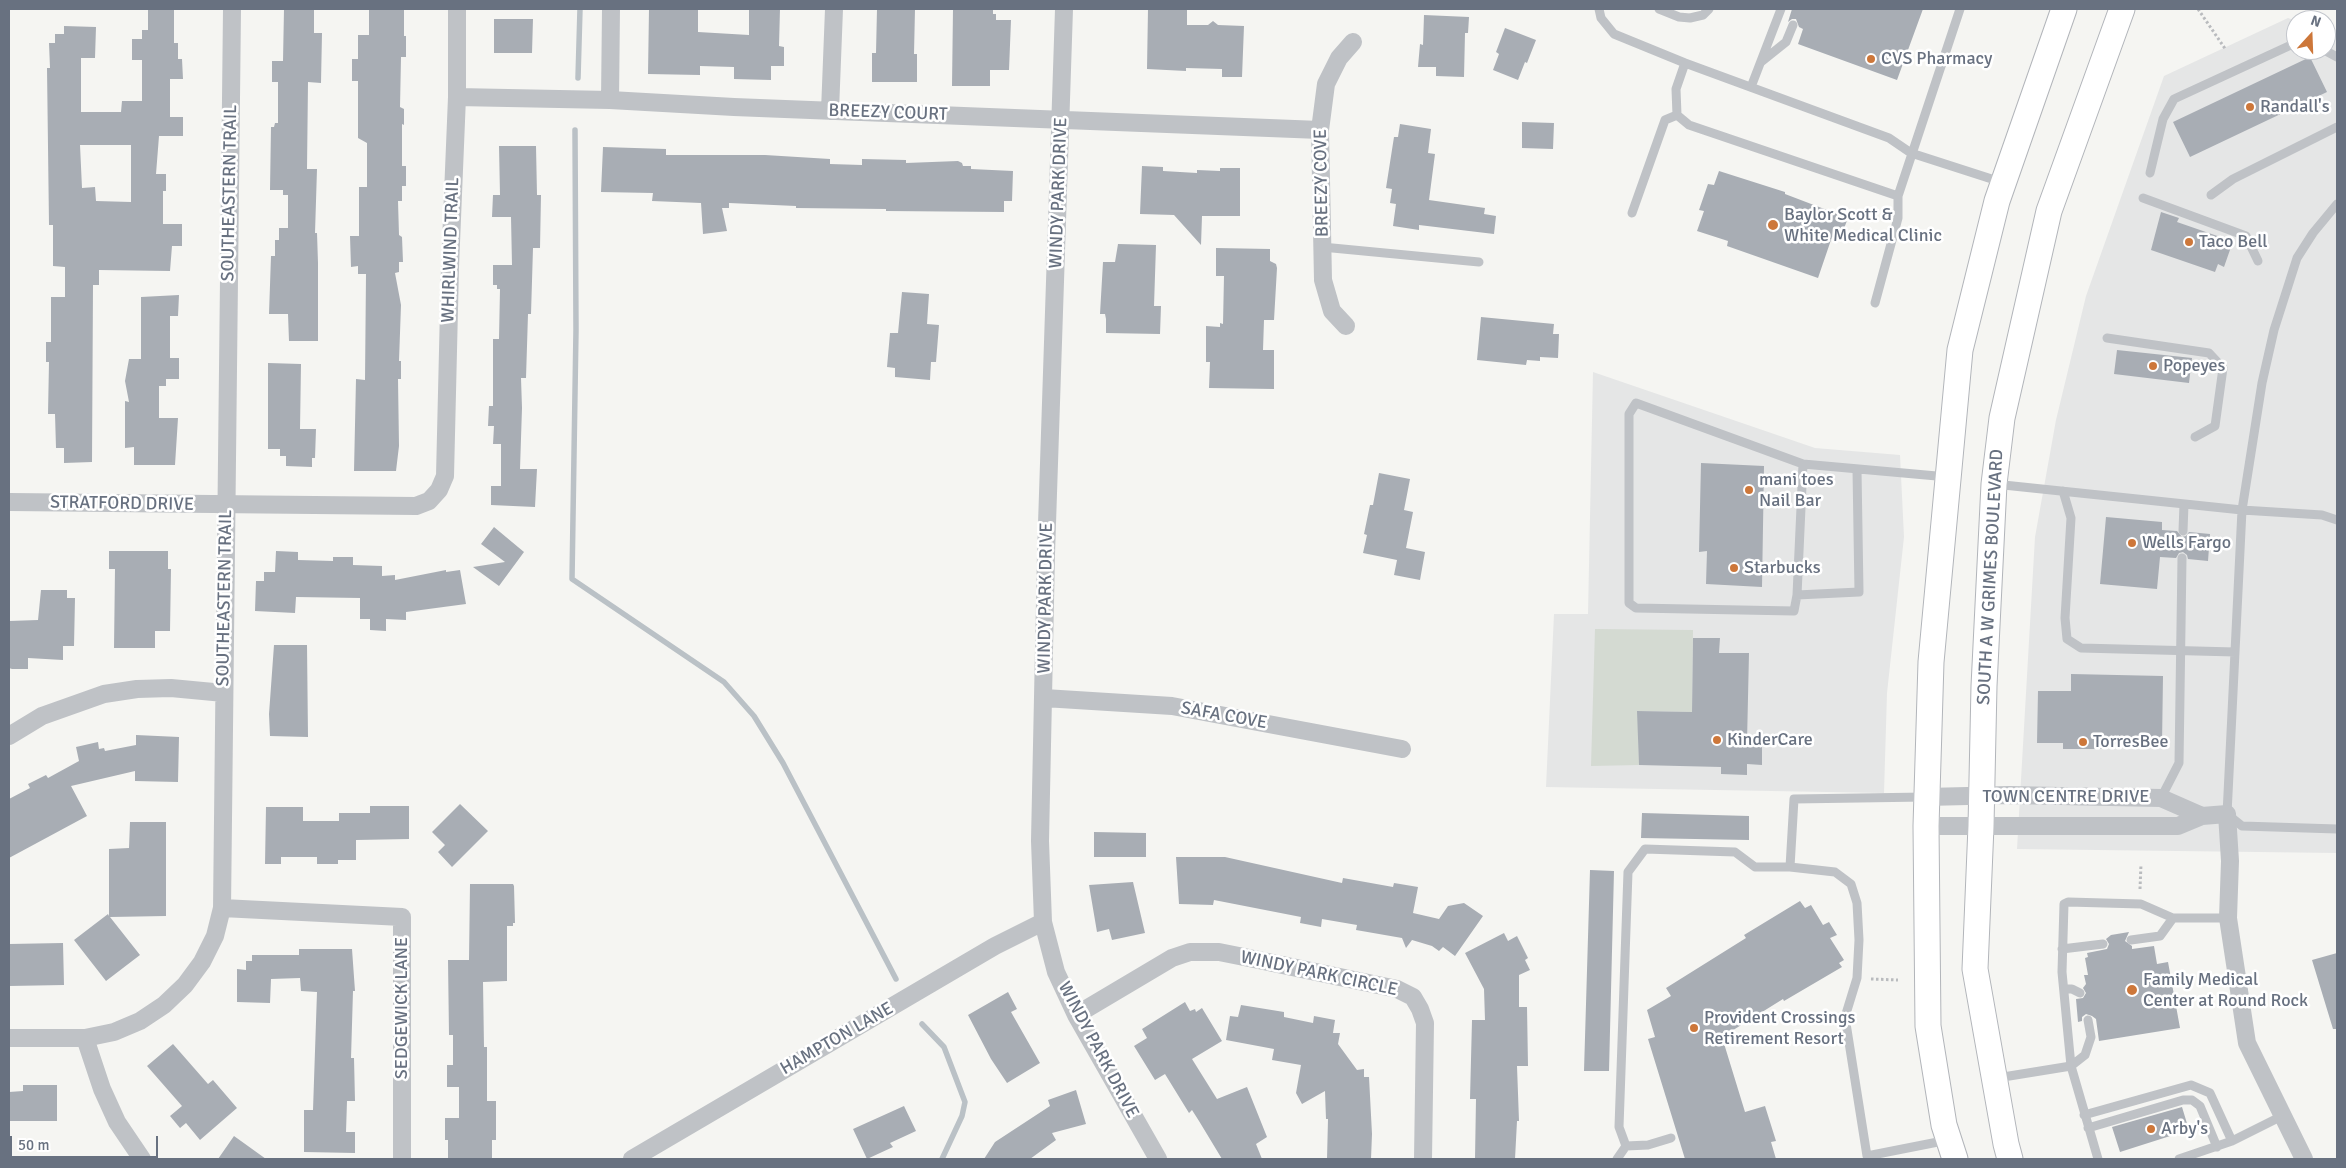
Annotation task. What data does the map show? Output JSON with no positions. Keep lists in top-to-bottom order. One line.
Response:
{"streets":{"main road":["SOUTH A W GRIMES BOULEVARD"],"street":["BREEZY COURT","BREEZY COVE","SOUTHEASTERN TRAIL","WINDY PARK DRIVE","WHIRLWIND TRAIL","STRATFORD DRIVE","SAFA COVE","TOWN CENTRE DRIVE","WINDY PARK CIRCLE","SEDGEWICK LANE","HAMPTON LANE"]},"crossings":[["BREEZY COURT","BREEZY COVE"],["BREEZY COURT","WINDY PARK DRIVE"],["BREEZY COURT","WHIRLWIND TRAIL"],["SOUTHEASTERN TRAIL","STRATFORD DRIVE"],["SOUTHEASTERN TRAIL","SEDGEWICK LANE"],["WINDY PARK DRIVE","SAFA COVE"],["WINDY PARK DRIVE","WINDY PARK CIRCLE"],["WINDY PARK DRIVE","HAMPTON LANE"],["WHIRLWIND TRAIL","STRATFORD DRIVE"],["SOUTH A W GRIMES BOULEVARD","TOWN CENTRE DRIVE"]],"places":["CVS Pharmacy","Randall's","Baylor Scott & White Medical Clinic","Taco Bell","Popeyes","mani toes Nail Bar","Wells Fargo","Starbucks","KinderCare","TorresBee","Family Medical Center at Round Rock","Provident Crossings Retirement Resort","Arby's"],"scale_bar":"50 m","north":"top"}
